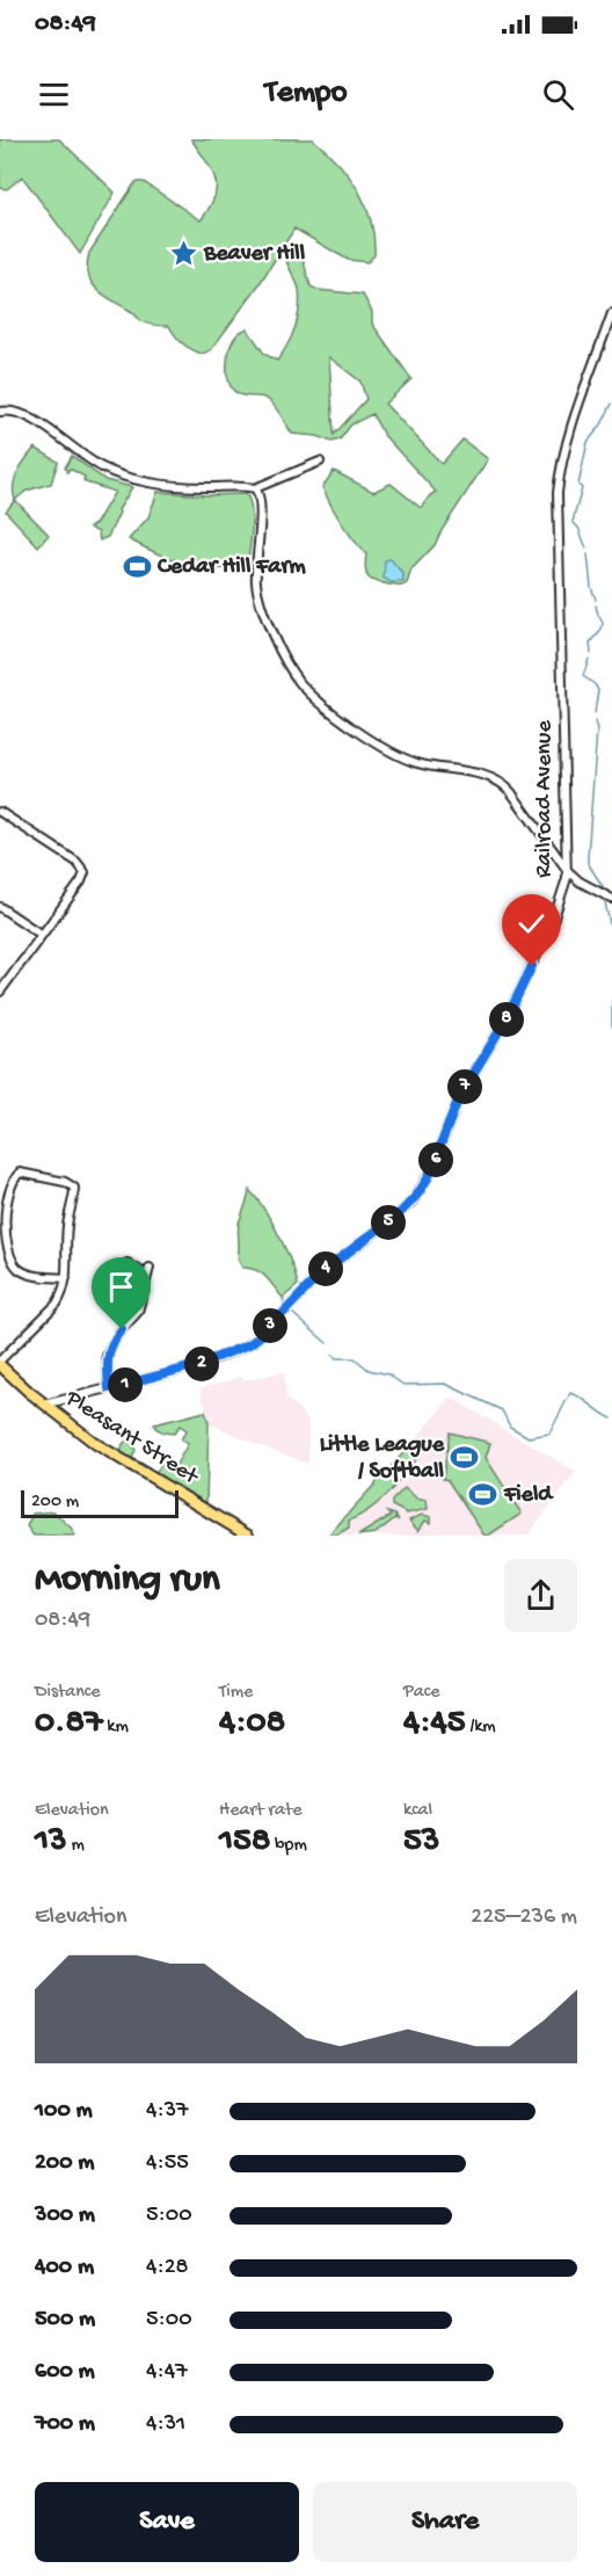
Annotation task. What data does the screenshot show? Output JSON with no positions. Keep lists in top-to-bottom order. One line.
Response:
{"streets":{"main road":["Pleasant Street"],"street":["Railroad Avenue"]},"crossings":[["Railroad Avenue","Pleasant Street"]],"places":{"place":["Beaver Hill"],"sports":["Cedar Hill Farm","Little League / Softball","Field"]},"scale_bar":"200 m","page":{"status":"08:49","header":"Tempo","pins":["8","7","6","5","4","3","2","1"],"scale":"200 m","heading":["Morning run","08:49"],"stats":[["Distance","0.87 km"],["Time","4:08"],["Pace","4:45 /km"],["Elevation","13 m"],["Heart rate","158 bpm"],["kcal","53"]],"chart":["Elevation","225–236 m"],"list":[{"name":"100 m","note":"4:37"},{"name":"200 m","note":"4:55"},{"name":"300 m","note":"5:00"},{"name":"400 m","note":"4:28"},{"name":"500 m","note":"5:00"},{"name":"600 m","note":"4:47"},{"name":"700 m","note":"4:31"}],"buttons":["Save","Share"]}}
